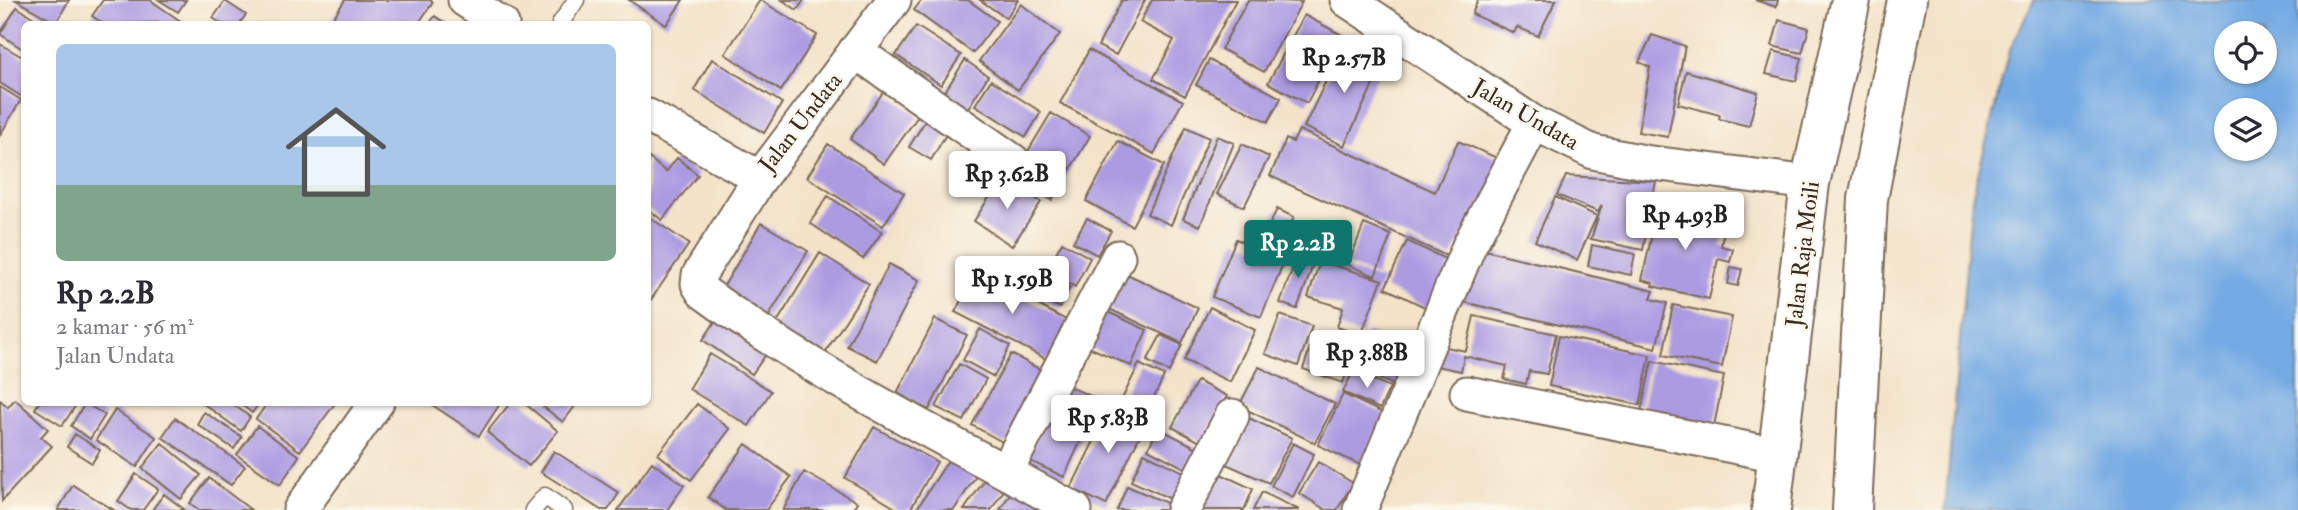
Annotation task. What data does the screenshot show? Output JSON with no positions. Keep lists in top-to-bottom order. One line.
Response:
{"streets":{"street":["Jalan Undata","Jalan Raja Moili"]},"crossings":[["Jalan Undata","Jalan Raja Moili"]],"page":{"list":[{"name":"Rp 2.2B","note":"2 kamar · 56 m² · Jalan Undata"}],"price":["Rp 2.57B","Rp 3.62B","Rp 4.93B","Rp 2.2B","Rp 1.59B","Rp 3.88B","Rp 5.83B"]}}
